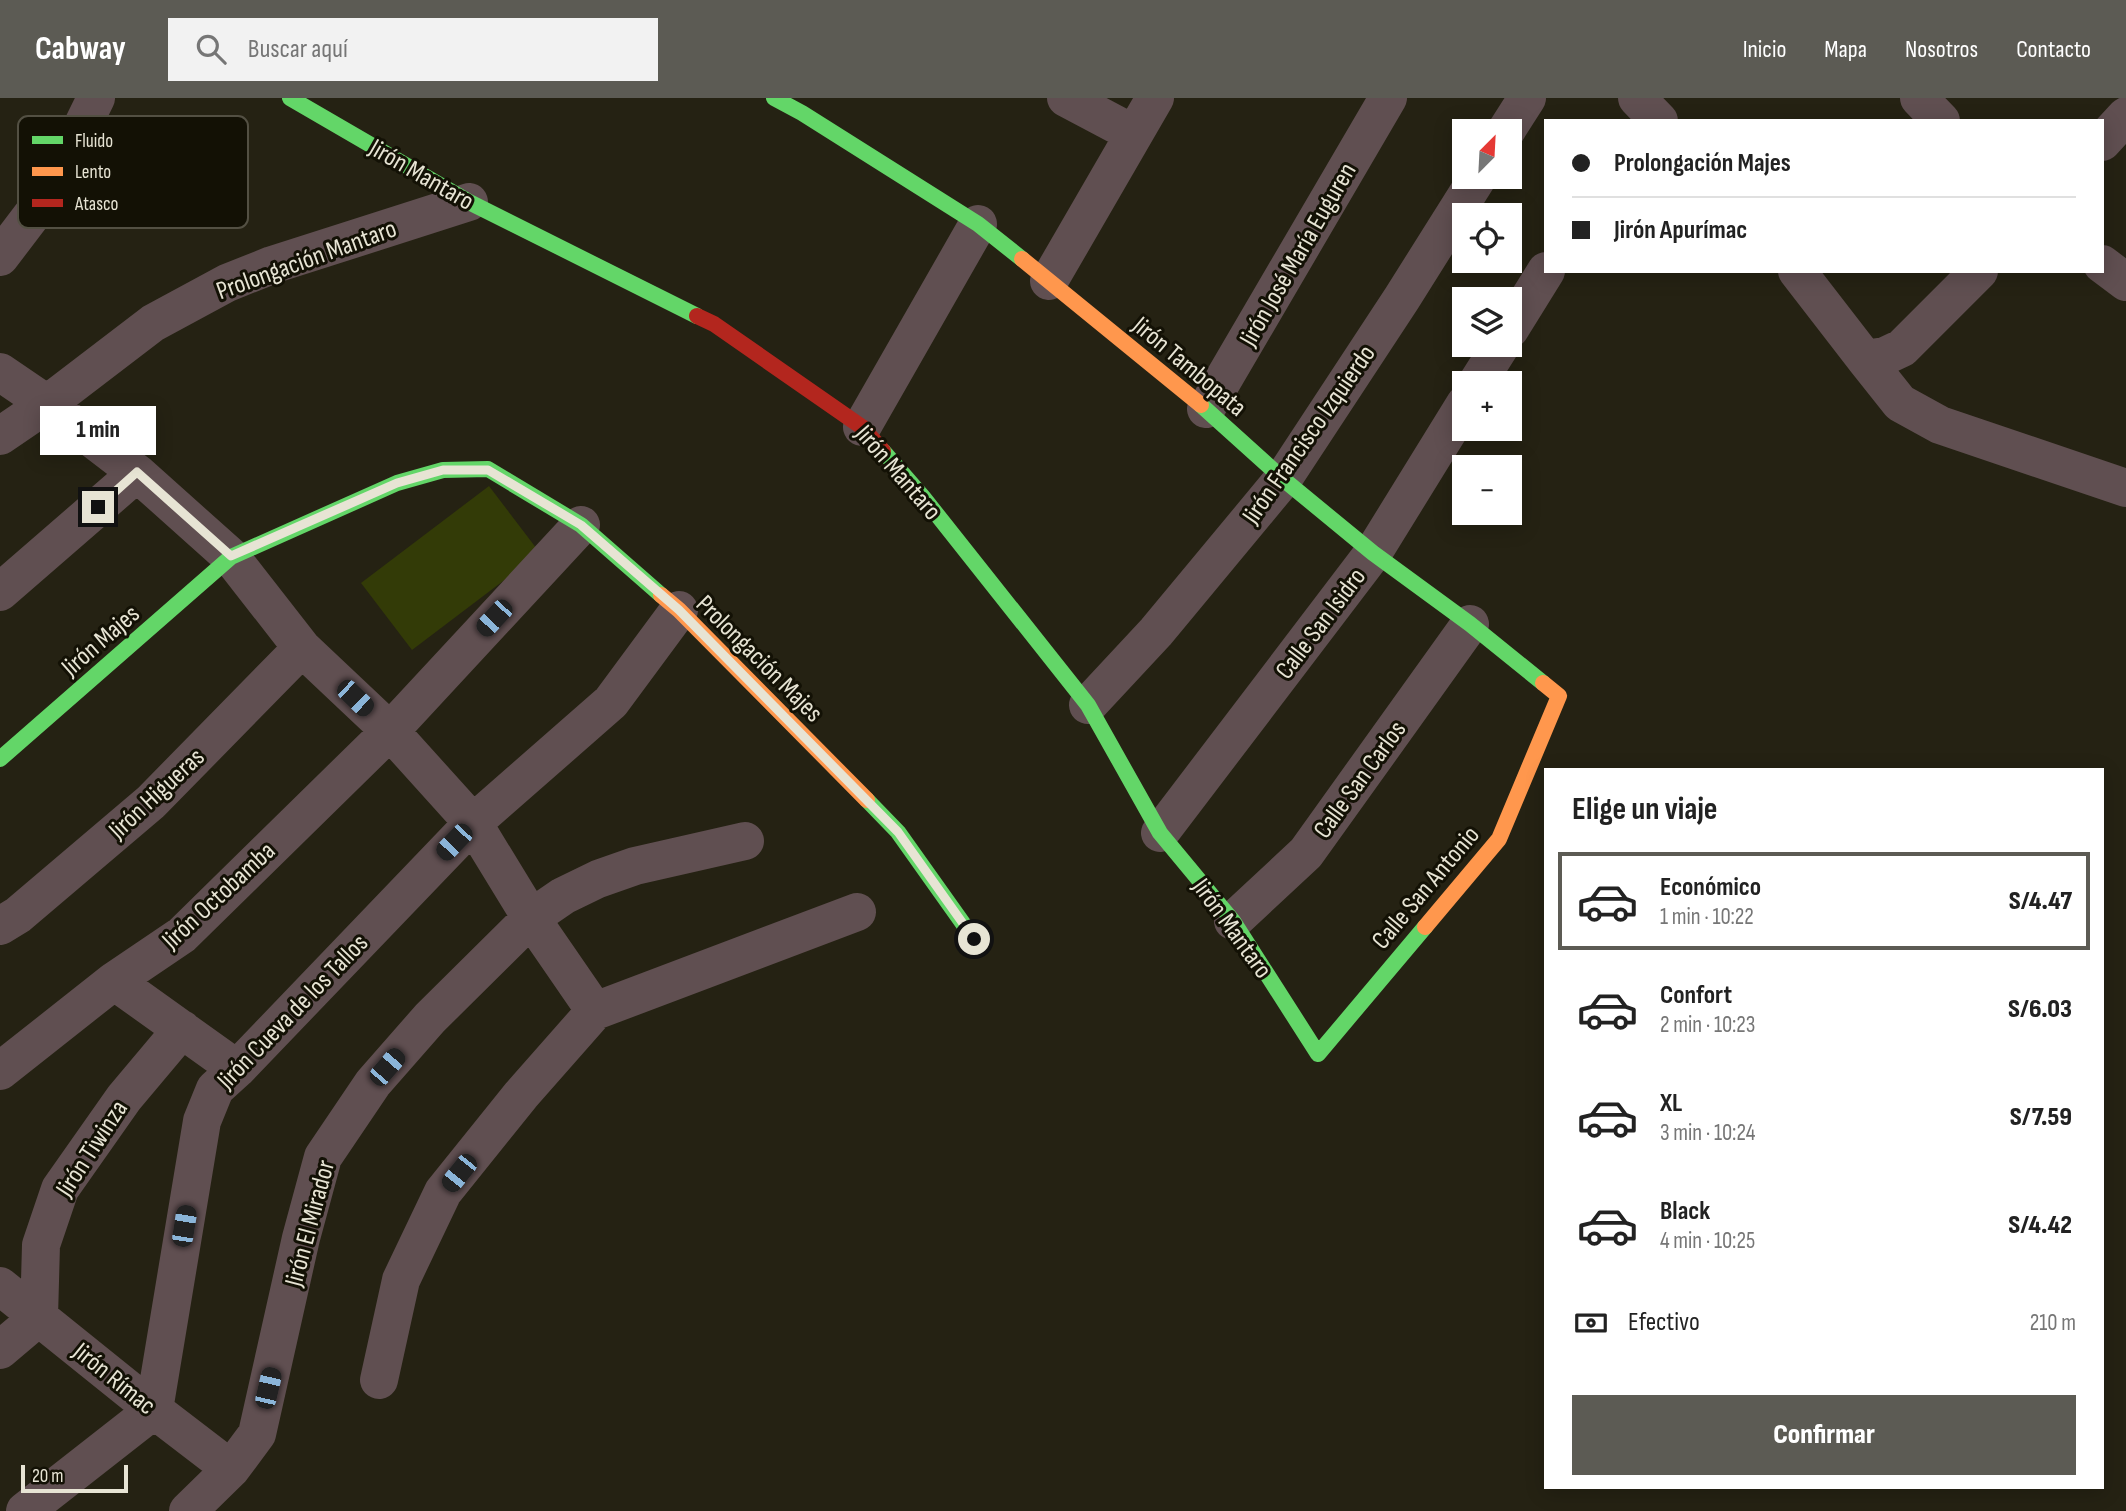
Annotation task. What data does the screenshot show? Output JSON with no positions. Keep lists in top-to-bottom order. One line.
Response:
{"streets":{"street":["Jirón Mantaro","Jirón José María Euguren","Prolongación Mantaro","Jirón Tambopata","Jirón Francisco Izquierdo","Calle San Isidro","Jirón Majes","Prolongación Majes","Calle San Carlos","Jirón Higueras","Calle San Antonio","Jirón Octobamba","Jirón Cueva de los Tallos","Jirón Tiwinza","Jirón El Mirador","Jirón Rímac"]},"crossings":[["Jirón Mantaro","Prolongación Mantaro"],["Jirón Mantaro","Jirón Francisco Izquierdo"],["Jirón Mantaro","Calle San Isidro"],["Jirón Mantaro","Calle San Carlos"],["Jirón Mantaro","Calle San Antonio"],["Jirón José María Euguren","Jirón Tambopata"],["Jirón Tambopata","Jirón Francisco Izquierdo"],["Jirón Tambopata","Calle San Isidro"],["Jirón Tambopata","Calle San Carlos"],["Jirón Tambopata","Calle San Antonio"],["Jirón Majes","Prolongación Majes"],["Prolongación Majes","Jirón Octobamba"],["Prolongación Majes","Jirón Cueva de los Tallos"],["Jirón Cueva de los Tallos","Jirón Rímac"],["Jirón Tiwinza","Jirón Rímac"],["Jirón El Mirador","Jirón Rímac"]],"legend":["Fluido","Lento","Atasco"],"scale_bar":"20 m","north":"top right","page":{"header":"Cabway","search":"Buscar aquí","nav":["Inicio","Mapa","Nosotros","Contacto"],"map_buttons":["+","−"],"banner":["Prolongación Majes","Jirón Apurímac"],"bubble":"1 min","heading":"Elige un viaje","list":[{"name":"Económico","note":"1 min · 10:22","value":"S/4.47"},{"name":"Confort","note":"2 min · 10:23","value":"S/6.03"},{"name":"XL","note":"3 min · 10:24","value":"S/7.59"},{"name":"Black","note":"4 min · 10:25","value":"S/4.42"}],"pay":["Efectivo","210 m"],"buttons":"Confirmar","scale":"20 m"}}
